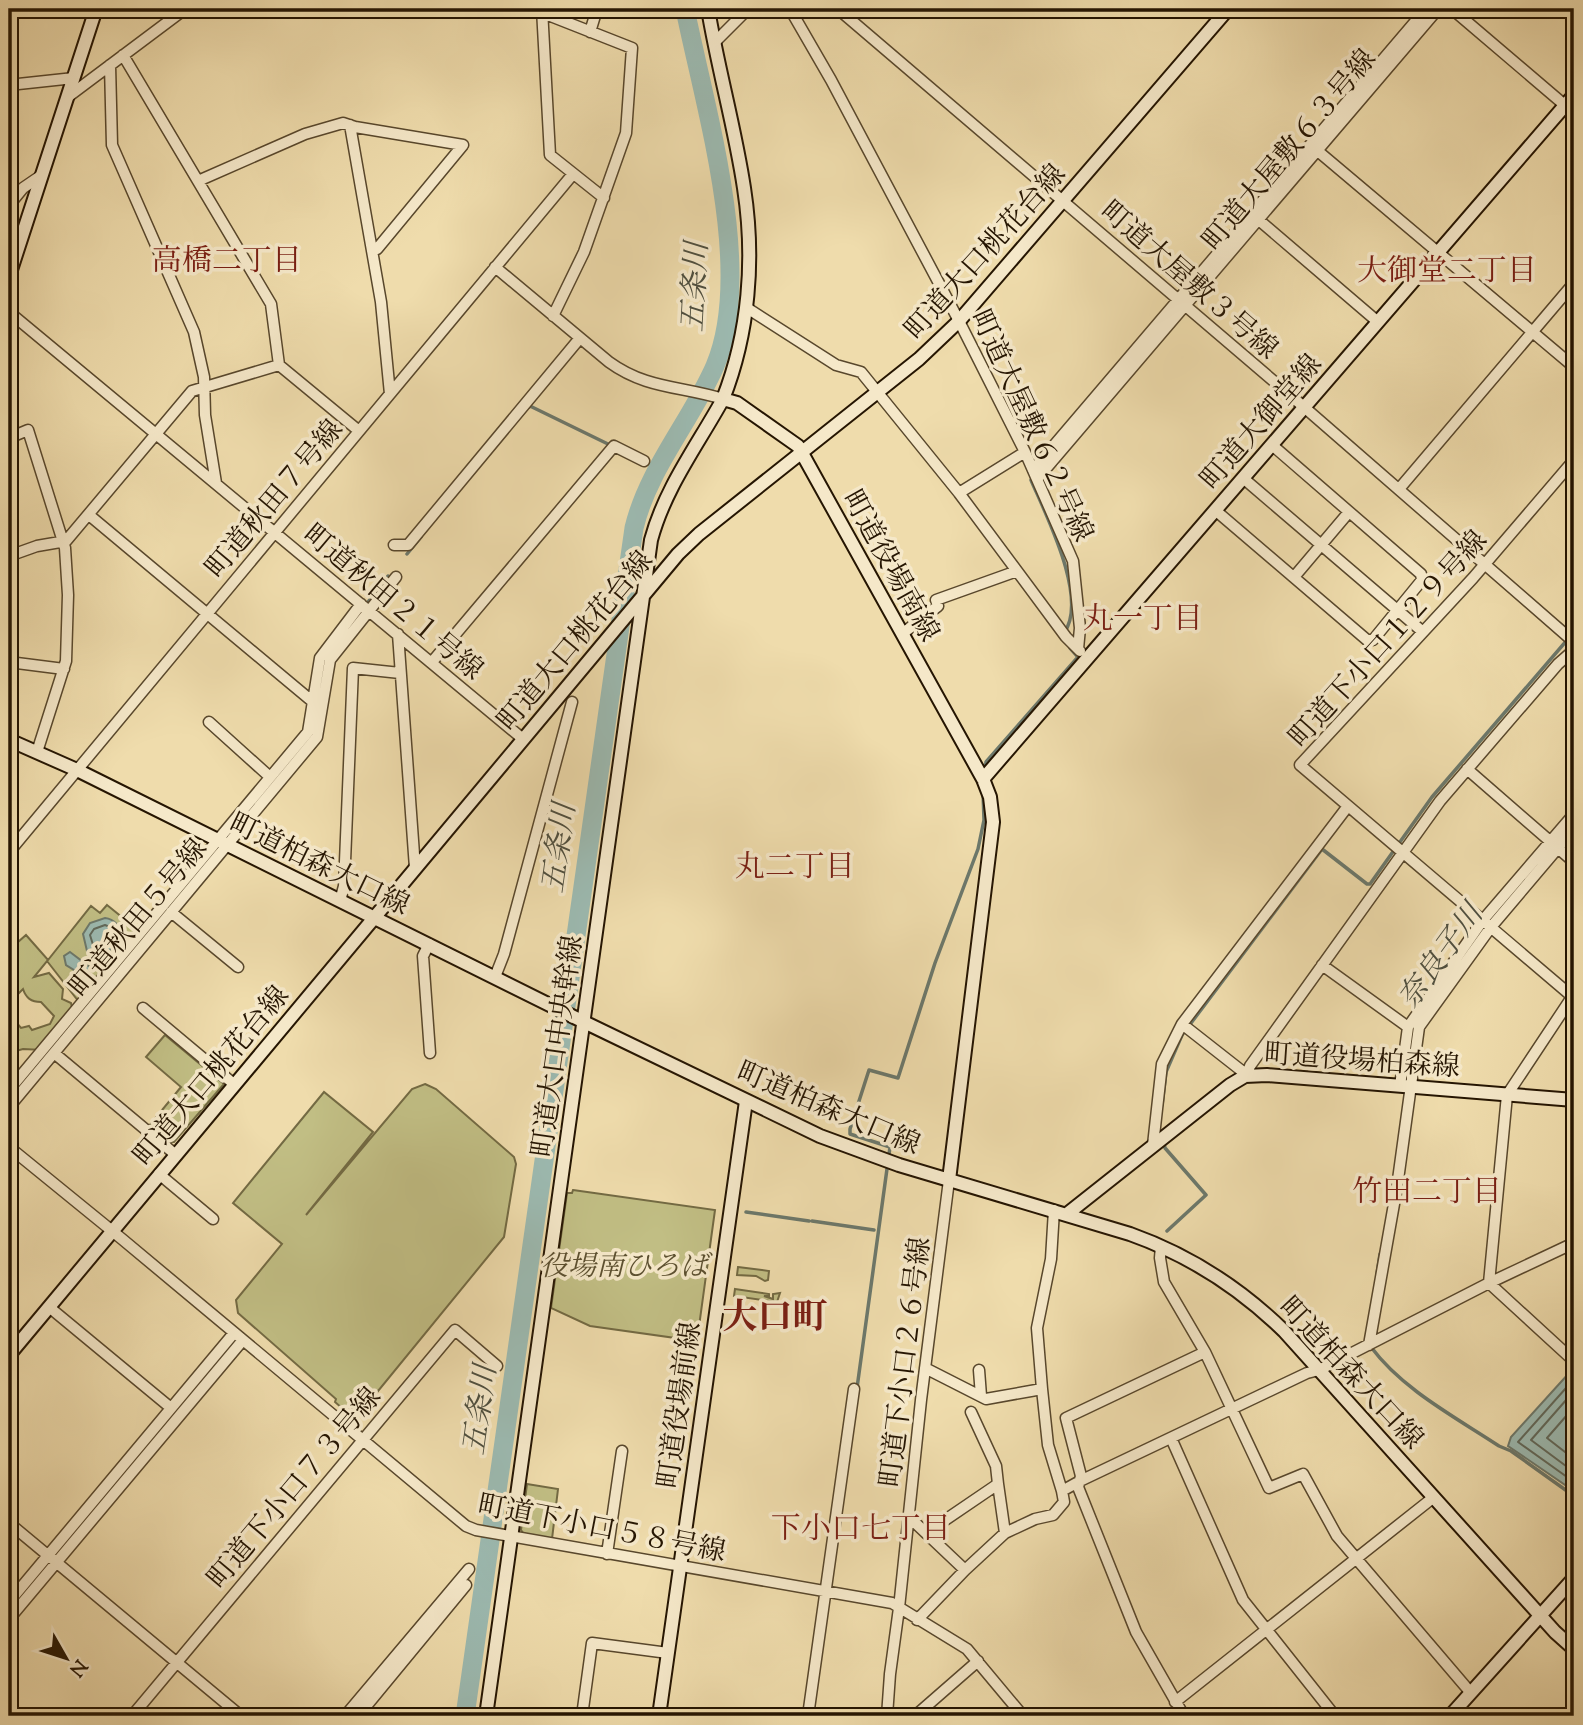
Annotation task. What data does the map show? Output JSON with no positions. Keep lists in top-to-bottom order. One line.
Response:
{"streets":{"street":["町道大屋敷６３号線","町道大口桃花台線","町道大屋敷３号線","町道大御堂線","町道大屋敷６２号線","町道秋田７号線","町道役場南線","町道秋田２１号線","町道下小口１２９号線","町道柏森大口線","町道秋田５号線","町道大口中央幹線","町道役場柏森線","町道下小口２６号線","町道役場前線","町道下小口７３号線","町道下小口５８号線"]},"crossings":[["町道大屋敷６３号線","町道大屋敷３号線"],["町道大屋敷６３号線","町道大屋敷６２号線"],["町道大口桃花台線","町道大屋敷３号線"],["町道大口桃花台線","町道大屋敷６２号線"],["町道大口桃花台線","町道役場南線"],["町道大口桃花台線","町道秋田２１号線"],["町道大口桃花台線","町道柏森大口線"],["町道大口桃花台線","町道大口中央幹線"],["町道大口桃花台線","町道下小口５８号線"],["町道大屋敷３号線","町道大御堂線"],["町道大屋敷３号線","町道下小口１２９号線"],["町道大御堂線","町道大屋敷６２号線"],["町道大御堂線","町道役場南線"],["町道秋田７号線","町道秋田２１号線"],["町道秋田７号線","町道柏森大口線"],["町道役場南線","町道柏森大口線"],["町道役場南線","町道大口中央幹線"],["町道役場南線","町道下小口２６号線"],["町道秋田２１号線","町道秋田５号線"],["町道柏森大口線","町道秋田５号線"],["町道柏森大口線","町道大口中央幹線"],["町道柏森大口線","町道役場柏森線"],["町道柏森大口線","町道下小口２６号線"],["町道柏森大口線","町道役場前線"],["町道大口中央幹線","町道下小口５８号線"],["町道下小口２６号線","町道下小口５８号線"],["町道役場前線","町道下小口５８号線"],["町道下小口７３号線","町道下小口５８号線"]],"districts":["高橋二丁目","大御堂二丁目","丸一丁目","丸二丁目","竹田二丁目","大口町","下小口七丁目"],"water":["五条川","奈良子川"],"parks":["役場南ひろば"],"north":"bottom right"}
